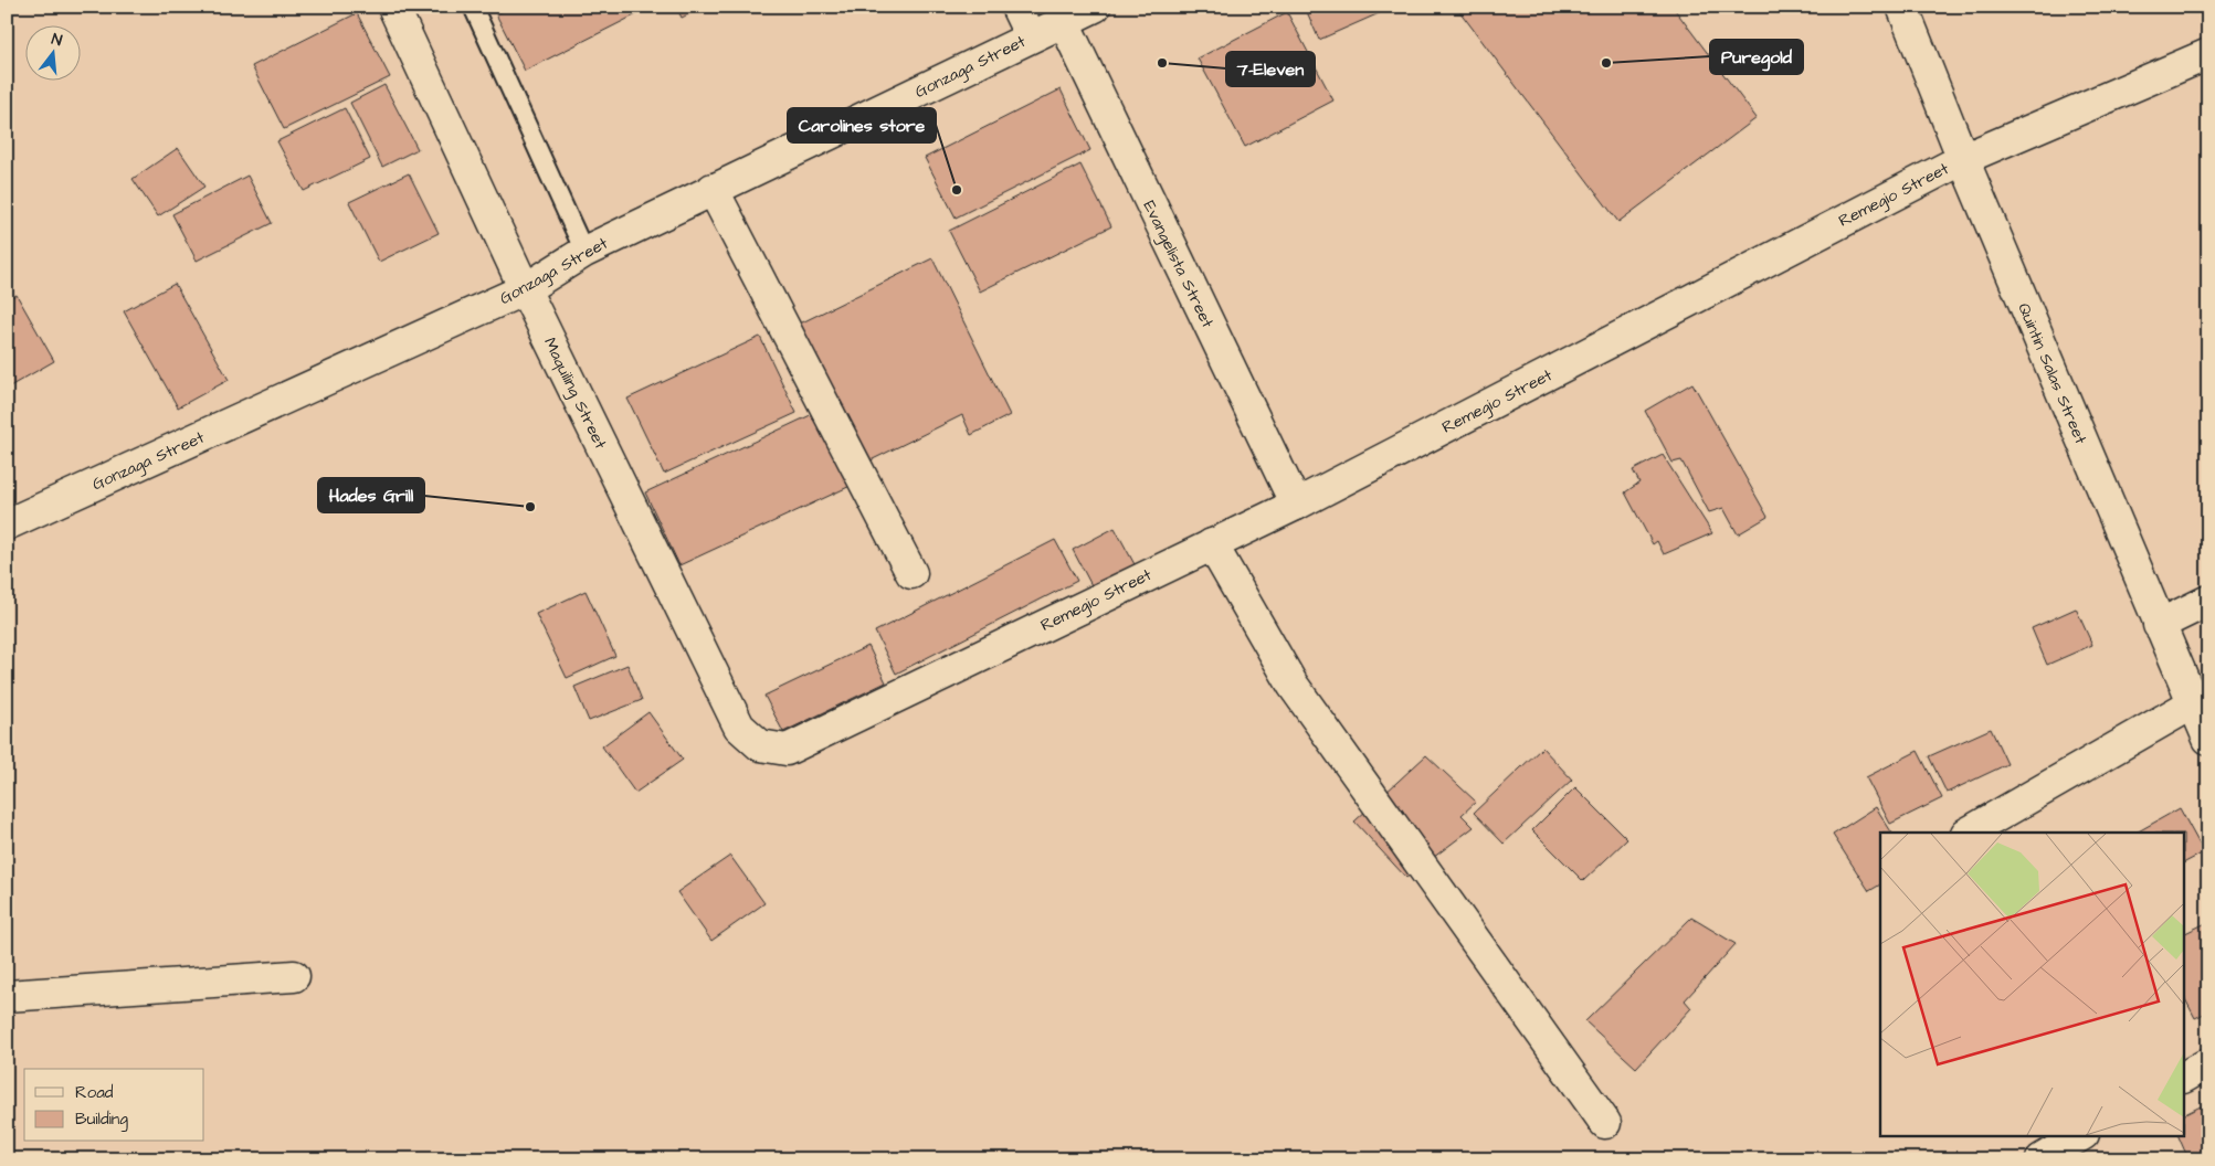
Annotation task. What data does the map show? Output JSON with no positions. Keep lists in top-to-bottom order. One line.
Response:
{"streets":{"street":["Gonzaga Street","Remegio Street","Evangelista Street","Quintin Salas Street","Maquiling Street"]},"crossings":[["Gonzaga Street","Evangelista Street"],["Gonzaga Street","Maquiling Street"],["Remegio Street","Evangelista Street"],["Remegio Street","Quintin Salas Street"],["Remegio Street","Maquiling Street"]],"places":["7-Eleven","Puregold","Carolines store","Hades Grill"],"legend":["Road","Building"],"north":"top"}
